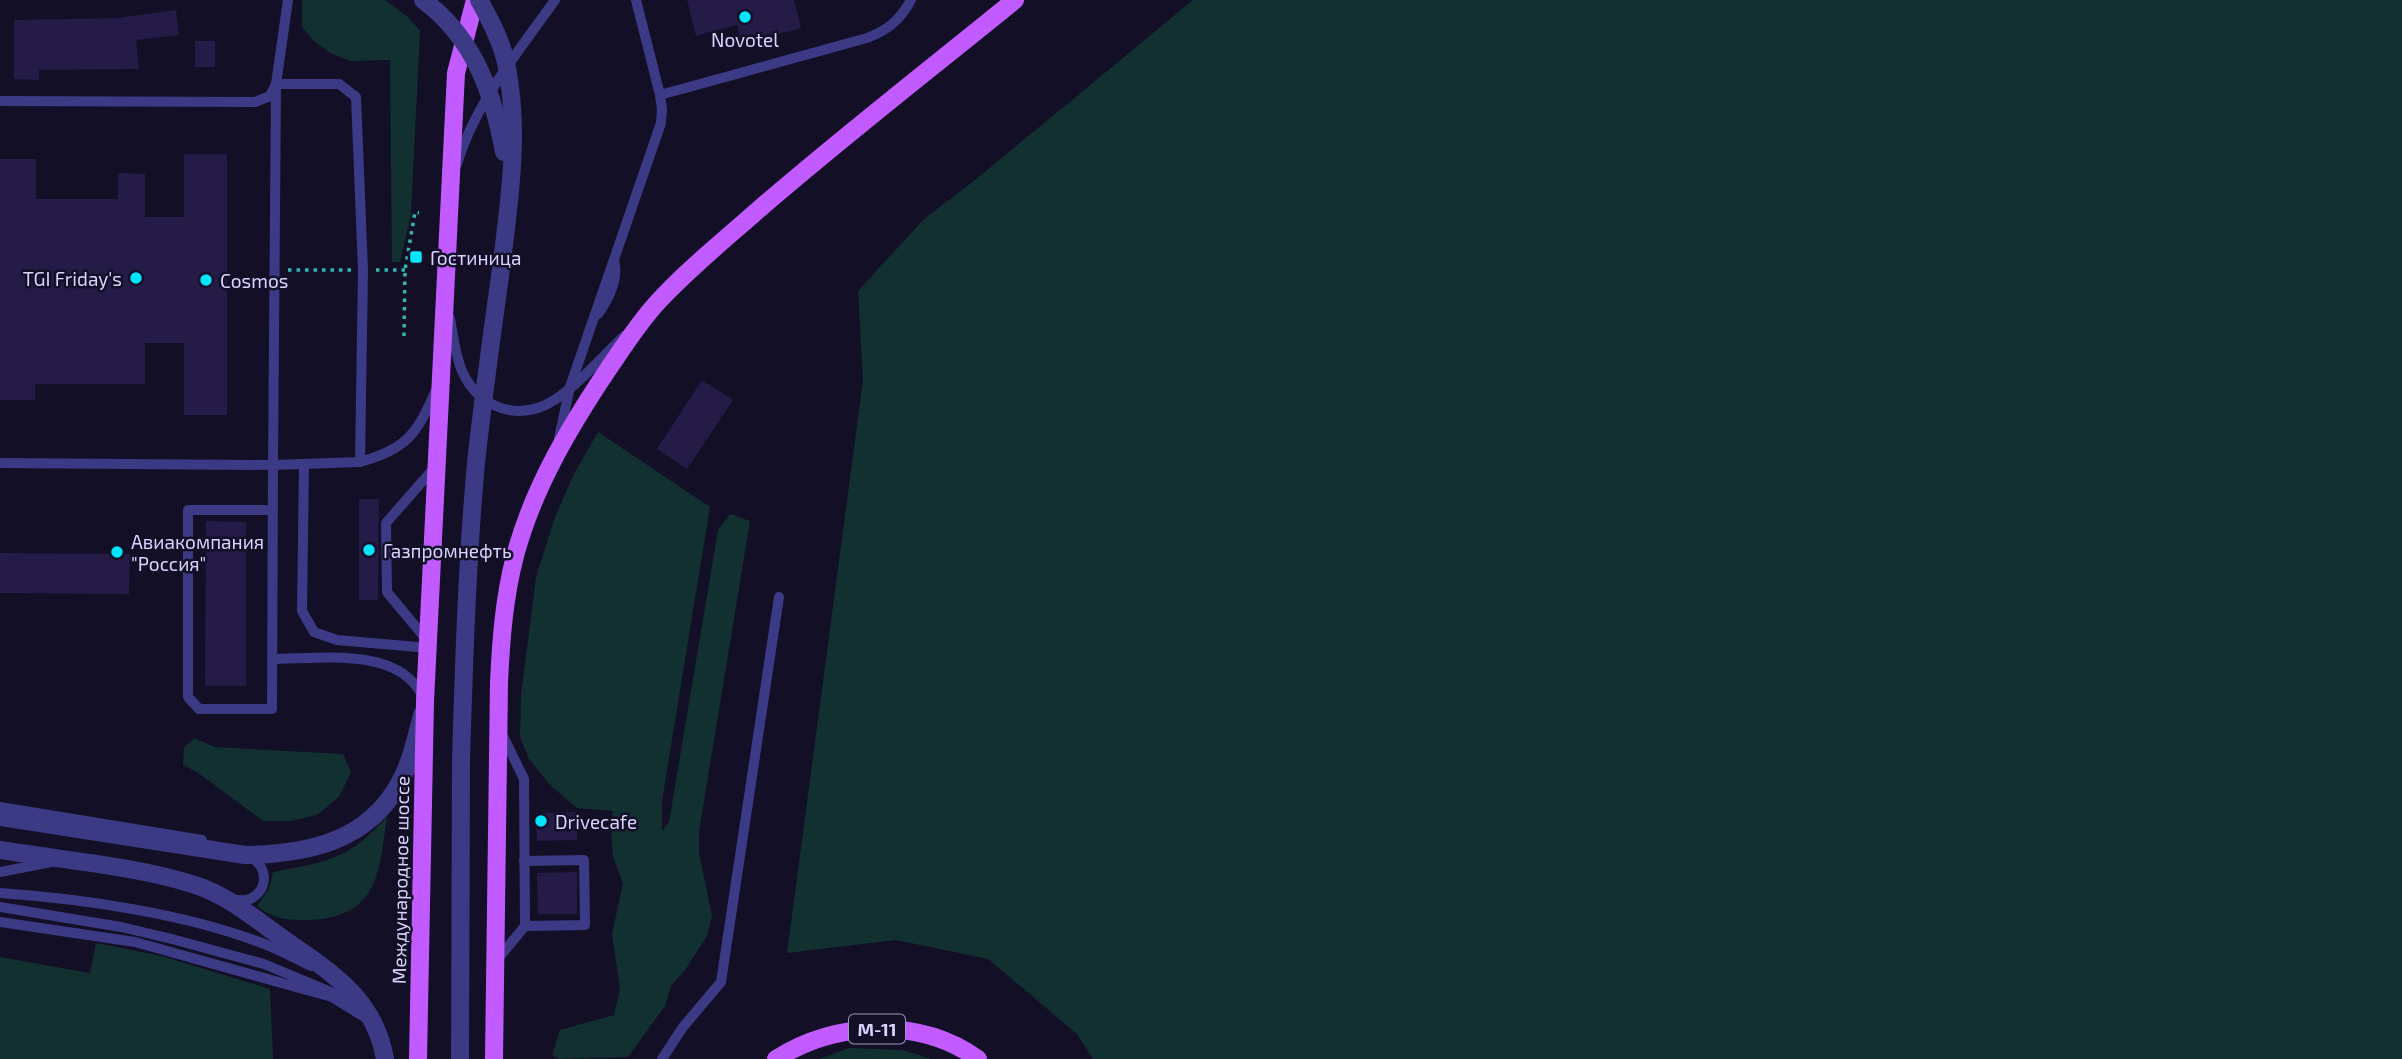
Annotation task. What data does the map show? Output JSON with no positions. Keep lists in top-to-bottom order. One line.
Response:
{"streets":{"main road":["Международное шоссе","М-11"]},"places":{"other":["Novotel","TGI Friday's","Cosmos","Газпромнефть","Авиакомпания \"Россия\"","Drivecafe"],"transit":["Гостиница"]}}
